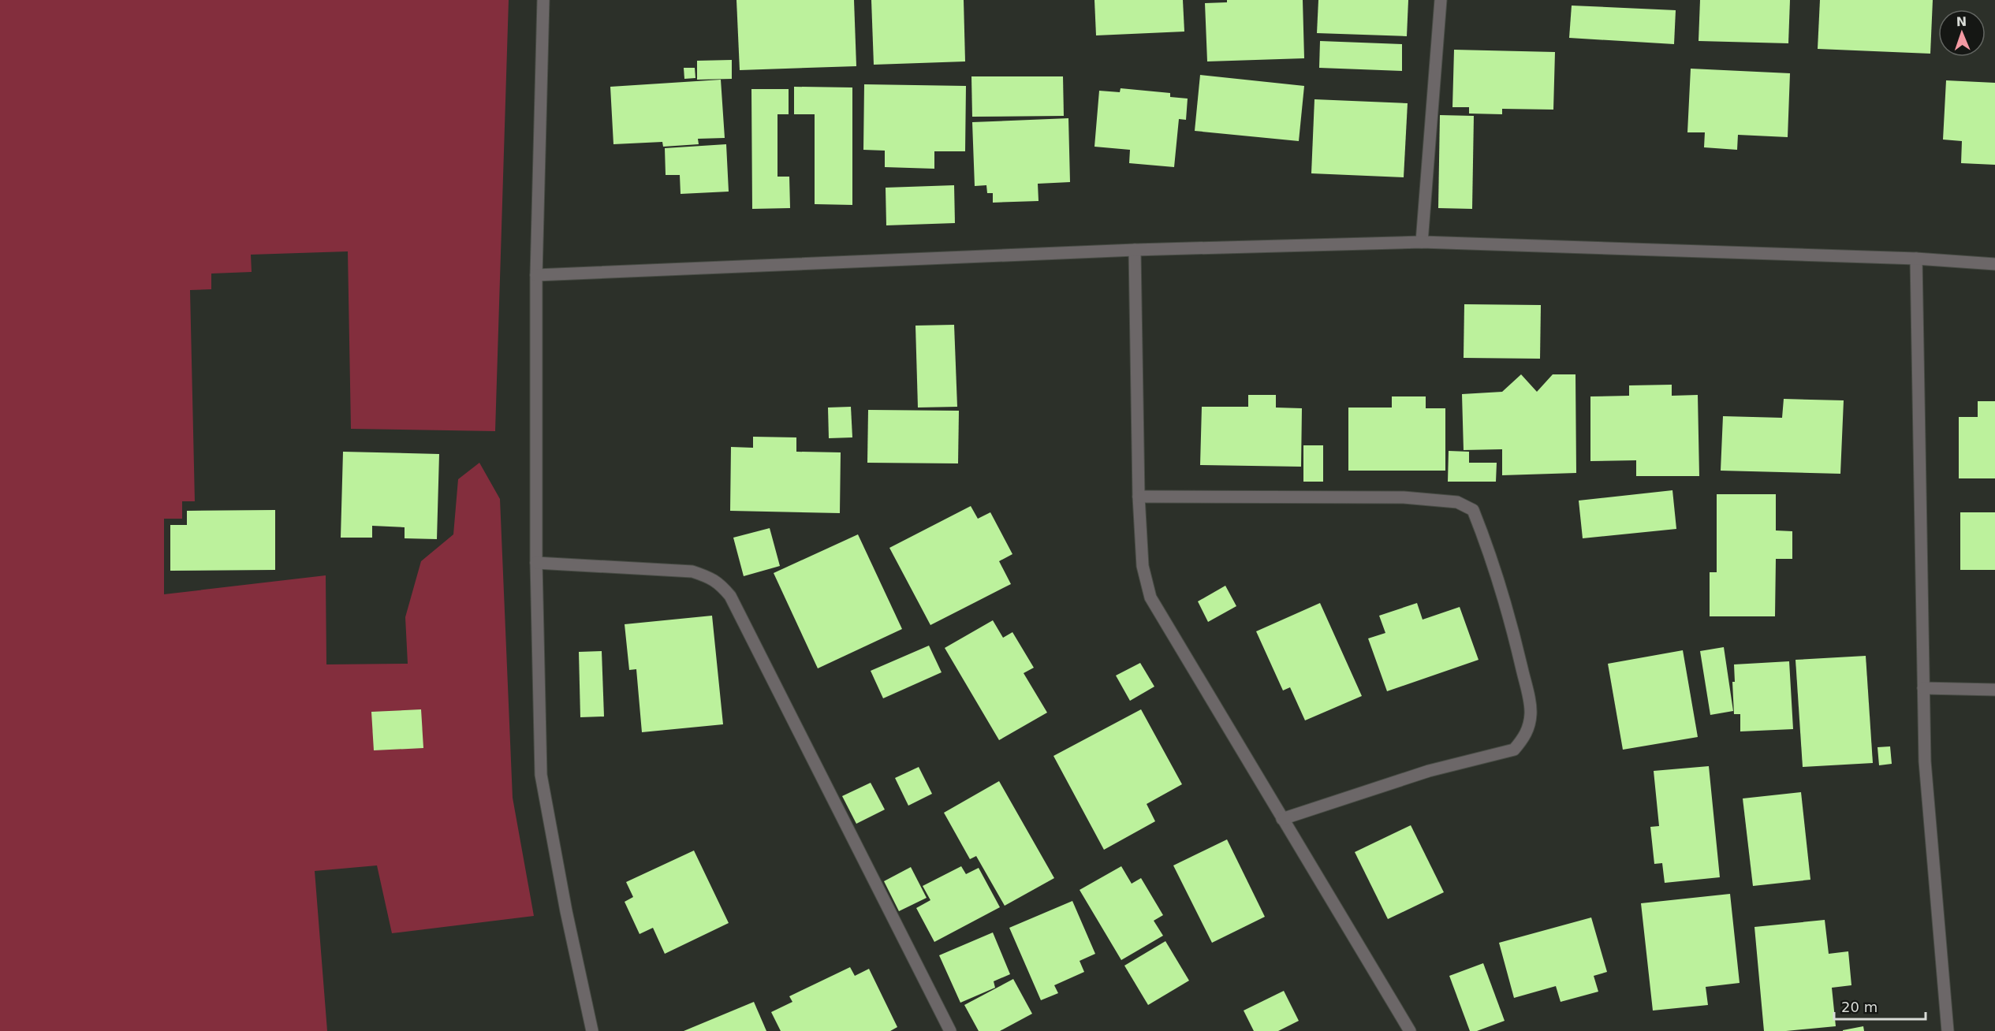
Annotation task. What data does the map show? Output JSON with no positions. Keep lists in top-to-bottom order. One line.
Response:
{"scale_bar":"20 m","north":"top"}
